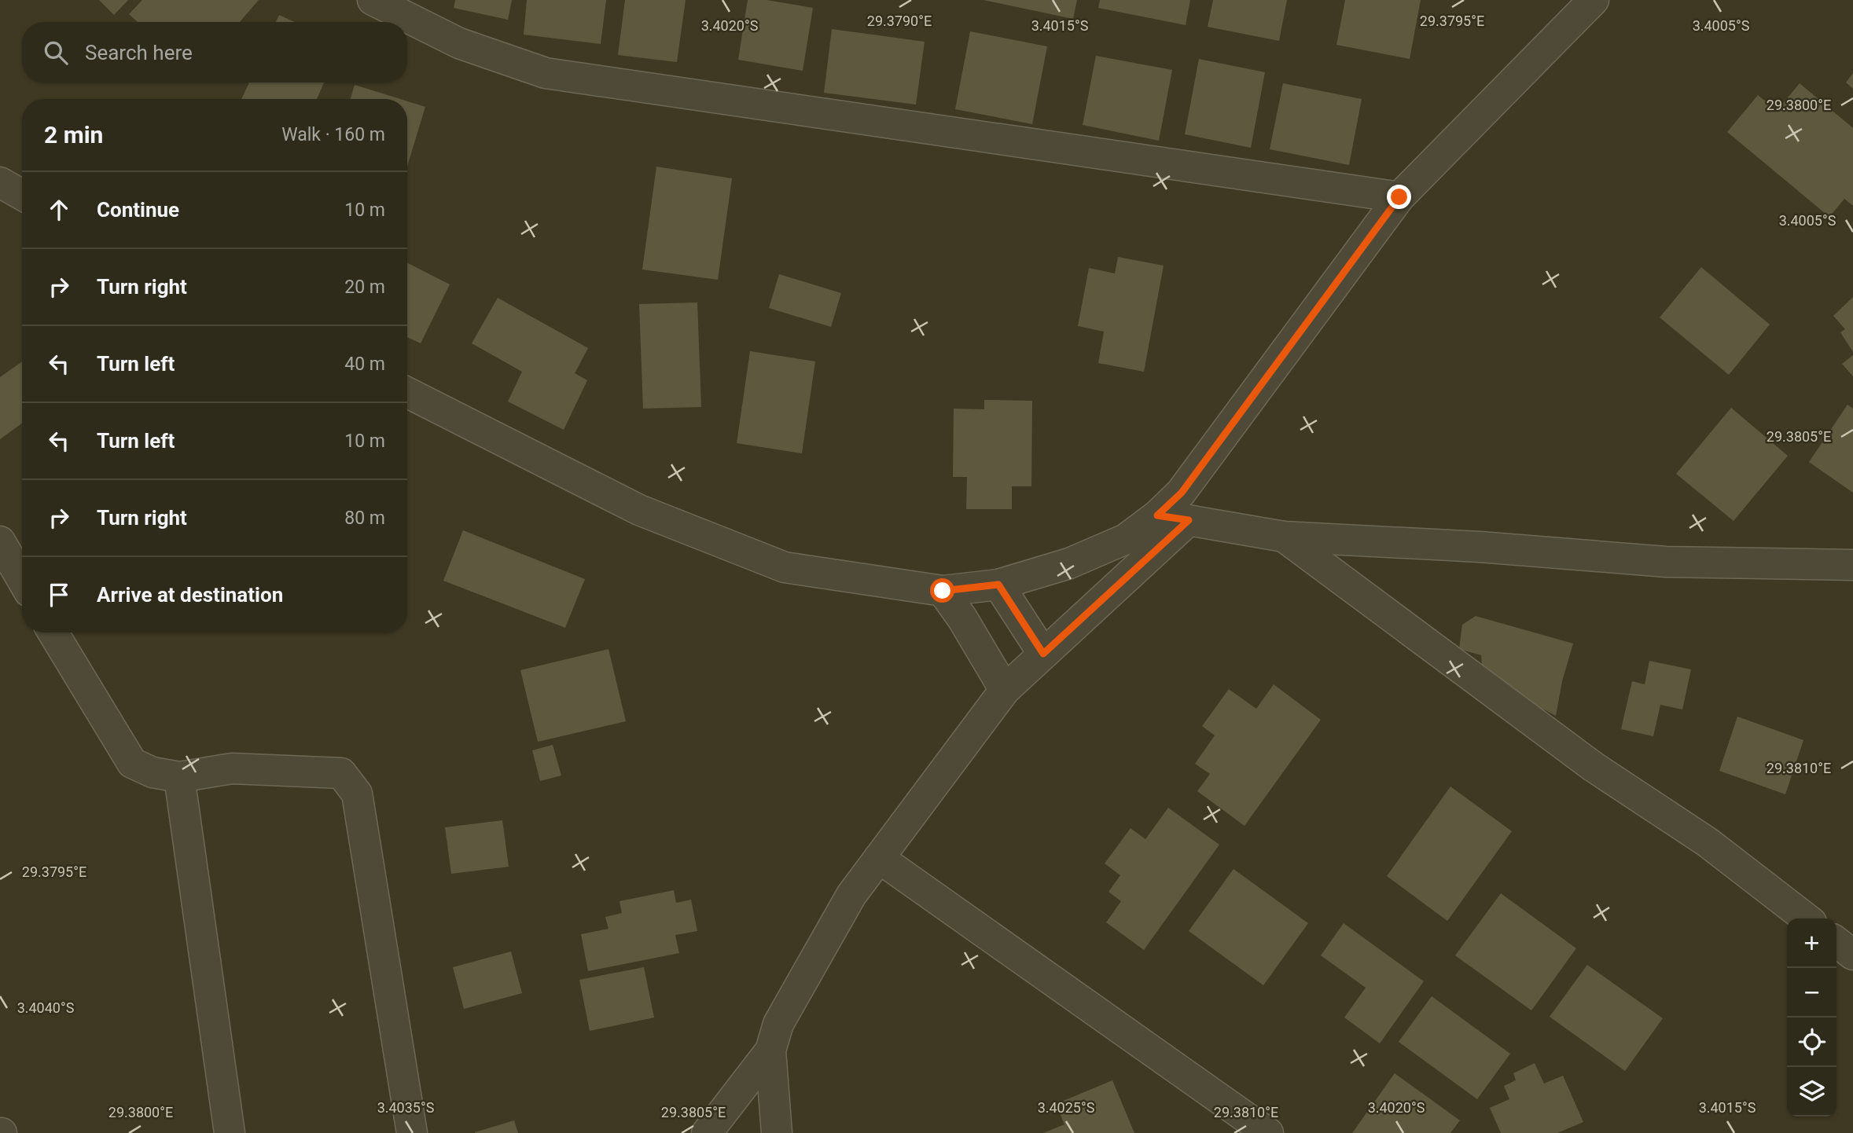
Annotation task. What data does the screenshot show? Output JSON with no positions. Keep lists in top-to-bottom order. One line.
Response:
{"page":{"search":"Search here","heading":["2 min","Walk · 160 m"],"list":[["Continue","10 m"],["Turn right","20 m"],["Turn left","40 m"],["Turn left","10 m"],["Turn right","80 m"],"Arrive at destination"],"map_buttons":["+","−"]},"coordinates":["29.3790°E","29.3795°E","3.4005°S","3.4020°S","3.4015°S","29.3800°E","29.3805°E","29.3810°E","3.4040°S","3.4035°S","3.4025°S"]}
